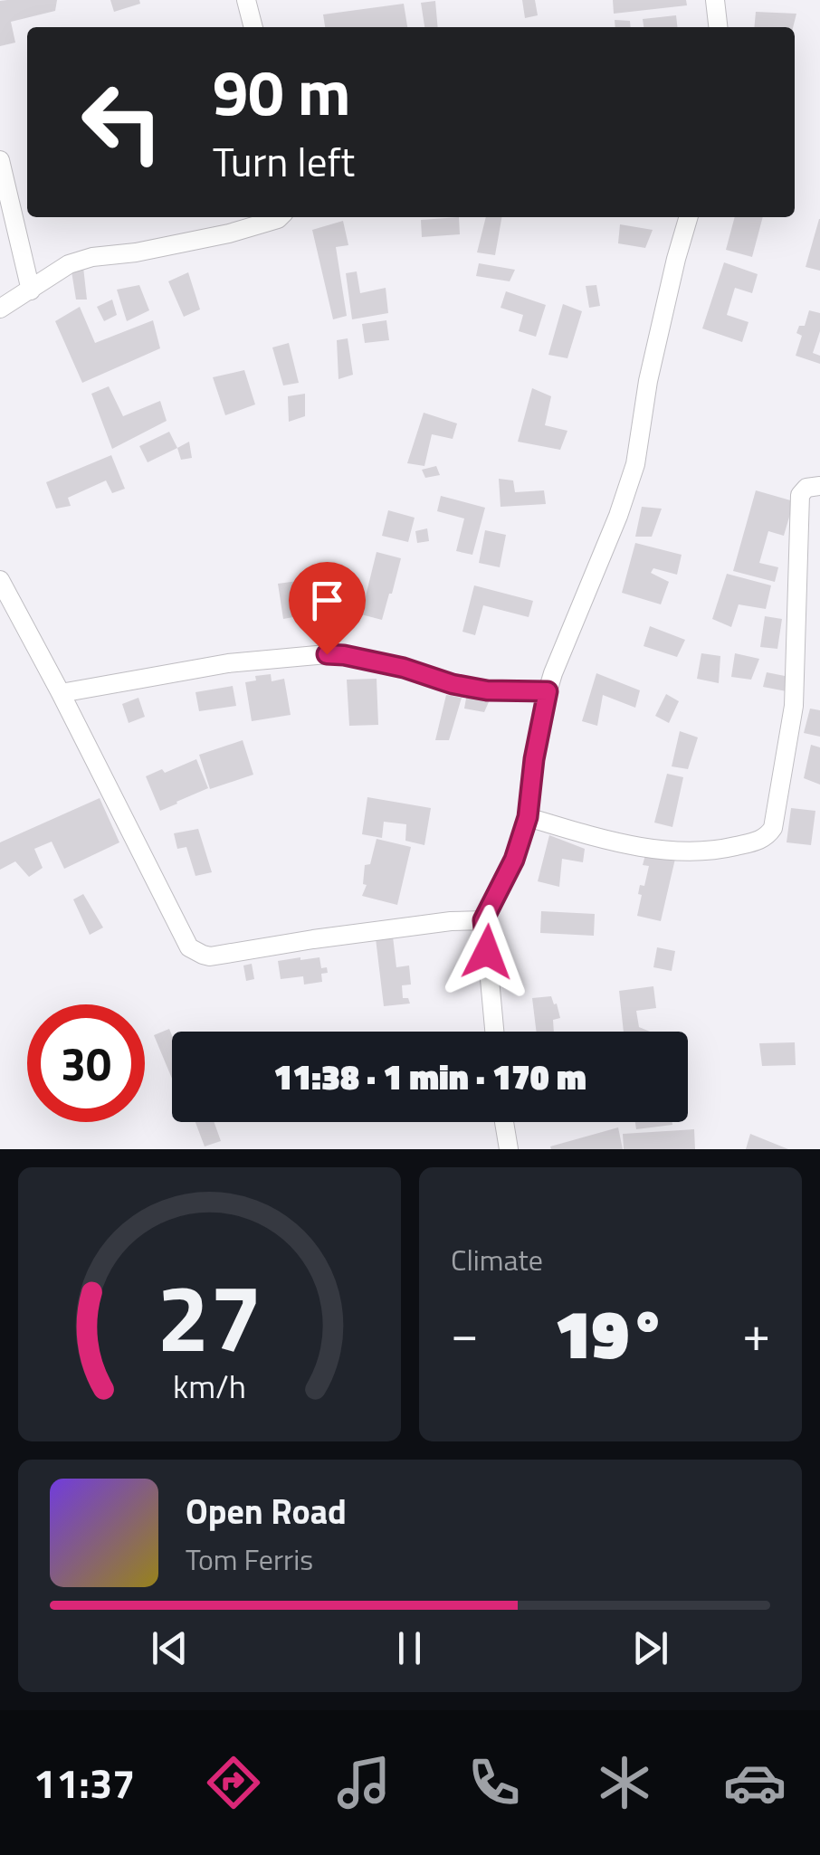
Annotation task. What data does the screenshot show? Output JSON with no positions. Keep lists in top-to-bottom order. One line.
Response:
{"page":{"turn":["90 m","Turn left"],"limit":"30","trip":"11:38 · 1 min · 170 m","tile":"Climate","heat":["−","19°","+"],"song":["Open Road","Tom Ferris"],"tabs":"11:37","gauge":["27","km/h"]}}
